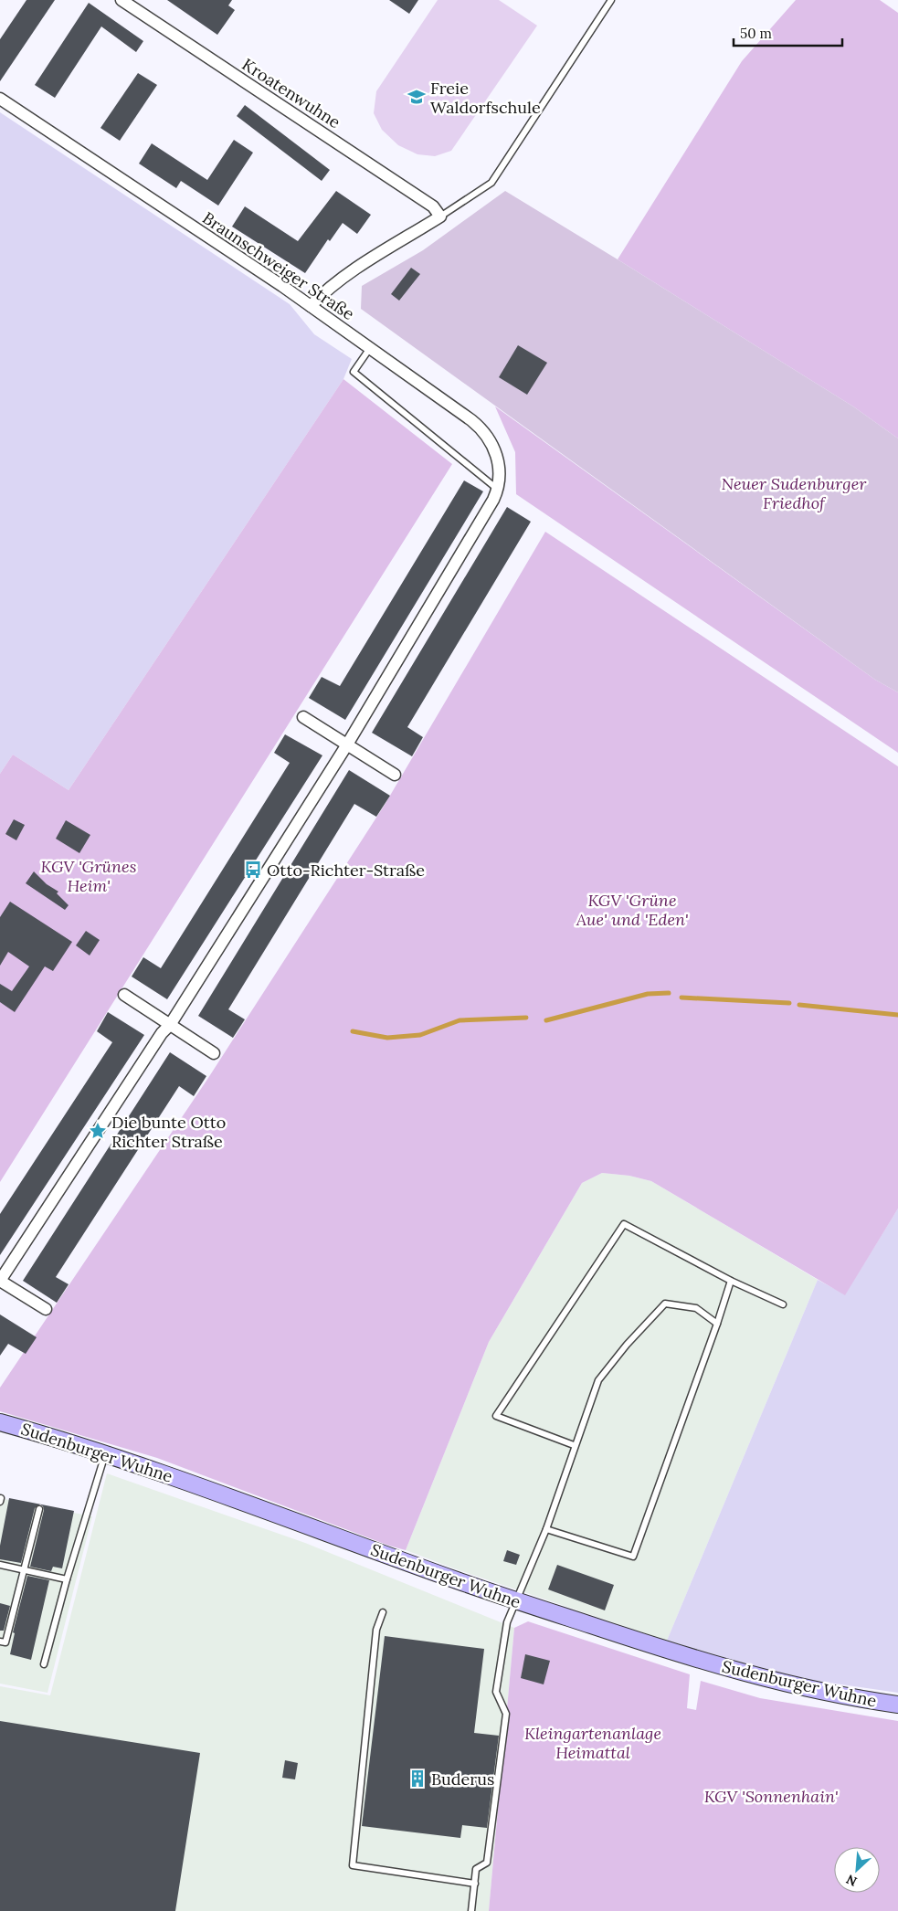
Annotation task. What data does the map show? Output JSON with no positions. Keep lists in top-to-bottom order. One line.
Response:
{"streets":{"main road":["Sudenburger Wuhne"],"street":["Kroatenwuhne","Braunschweiger Straße"]},"parks":["Neuer Sudenburger Friedhof","KGV 'Grünes Heim'","KGV 'Grüne Aue' und 'Eden'","Kleingartenanlage Heimattal","KGV 'Sonnenhain'"],"places":{"school or university":["Freie Waldorfschule"],"bus stop":["Otto-Richter-Straße"],"place":["Die bunte Otto Richter Straße"],"building":["Buderus"]},"scale_bar":"50 m","north":"bottom left"}
